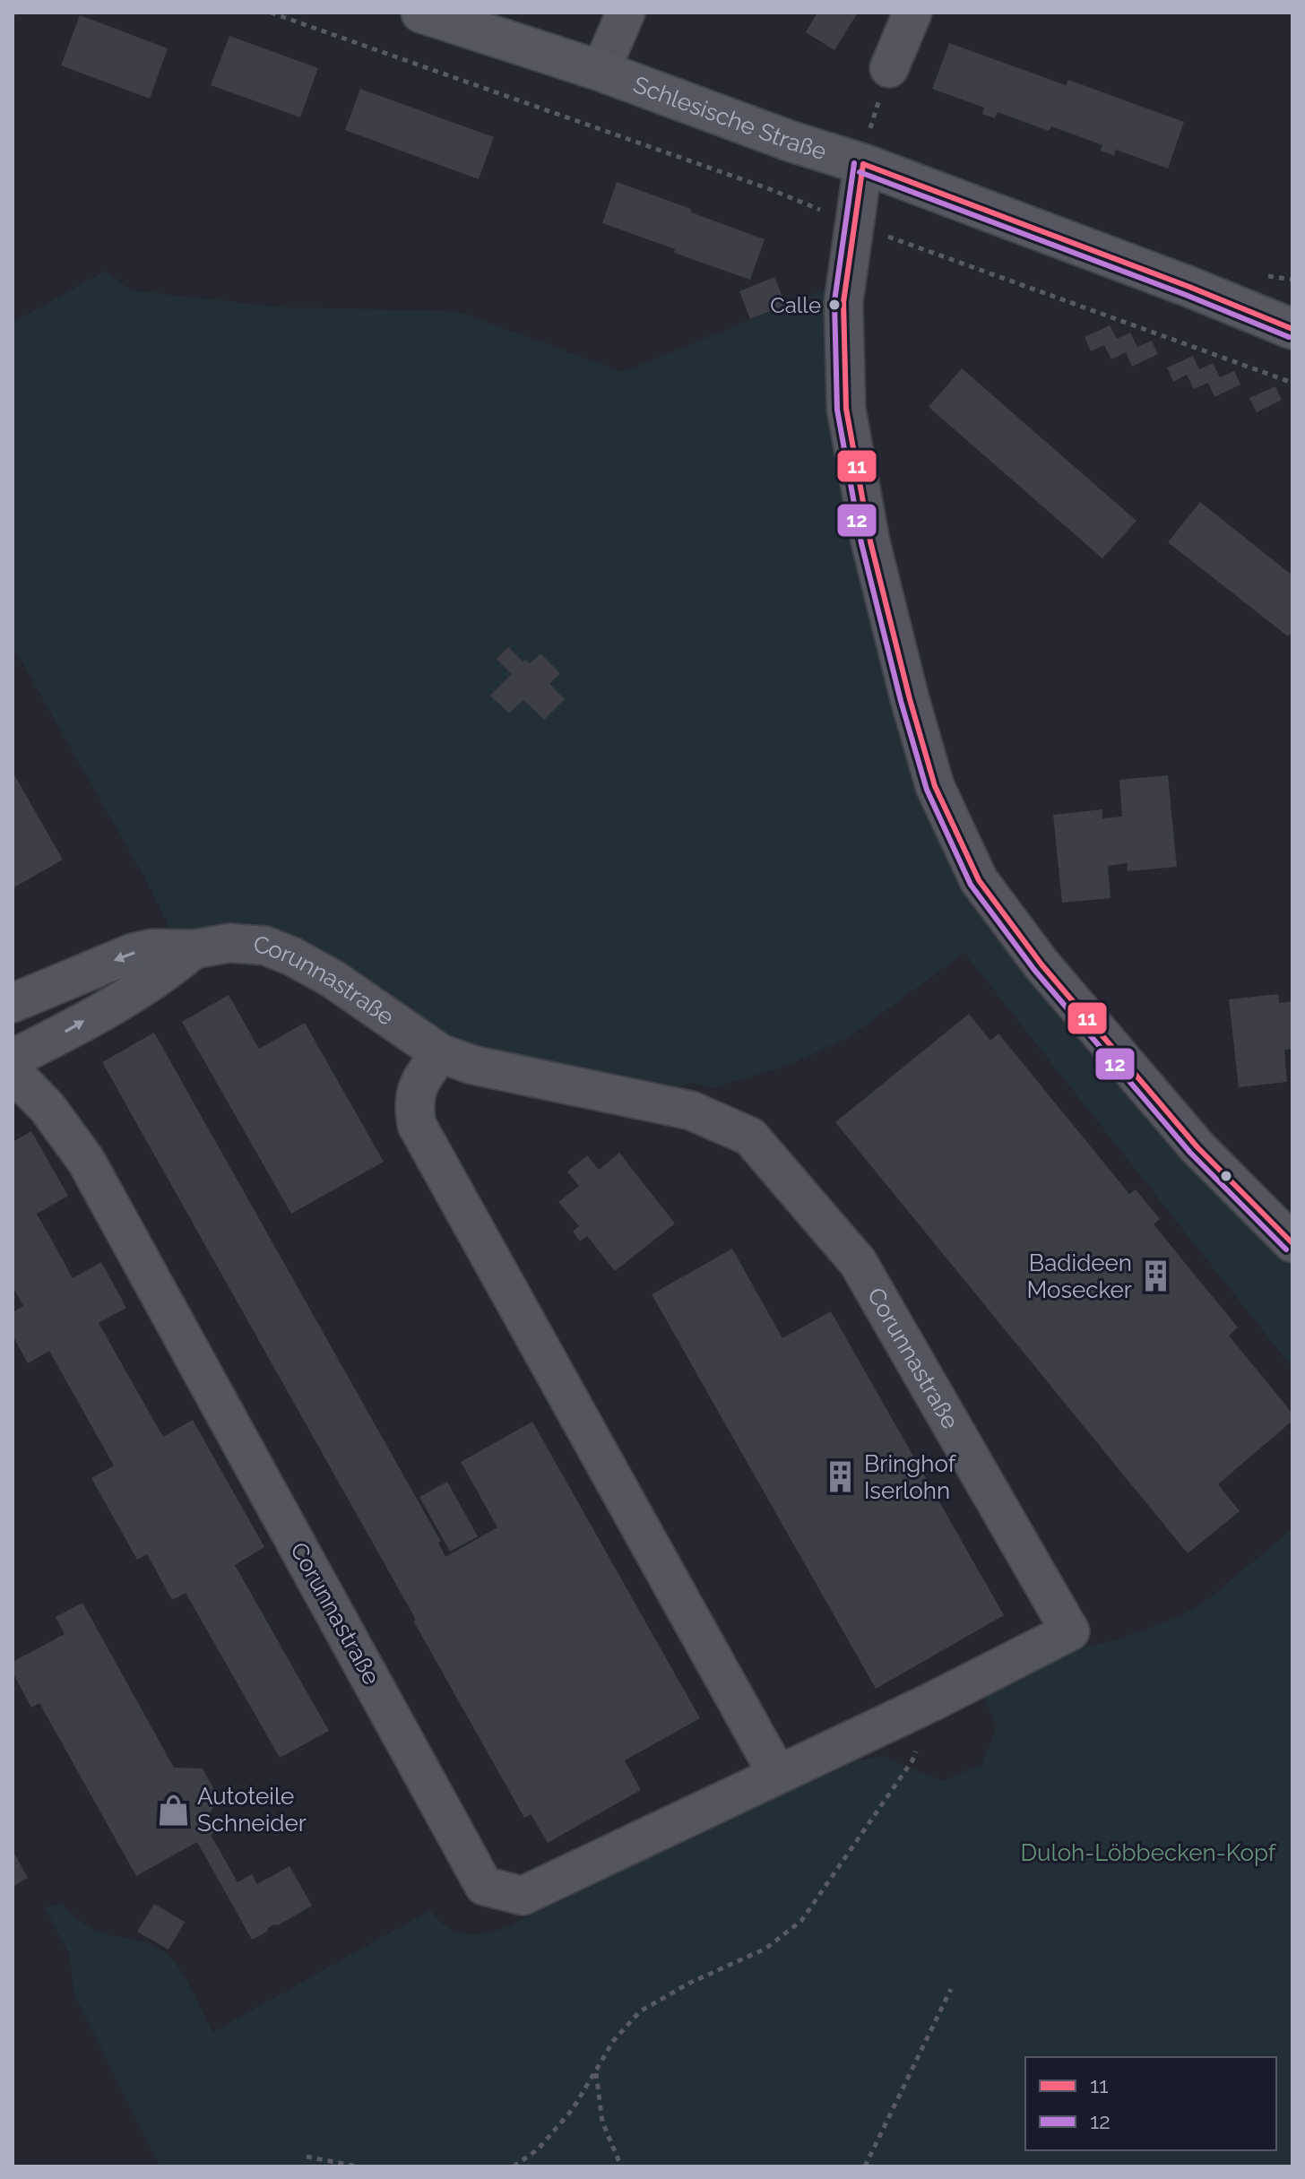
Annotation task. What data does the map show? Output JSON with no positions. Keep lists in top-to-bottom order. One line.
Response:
{"streets":{"main road":["Schlesische Straße"],"street":["Corunnastraße"]},"parks":["Duloh-Löbbecken-Kopf"],"places":{"other":["Calle"],"building":["Badideen Mosecker","Bringhof Iserlohn"],"shop":["Autoteile Schneider"]},"lines":["transit line 12","transit line 11"],"legend":["11","12"]}
